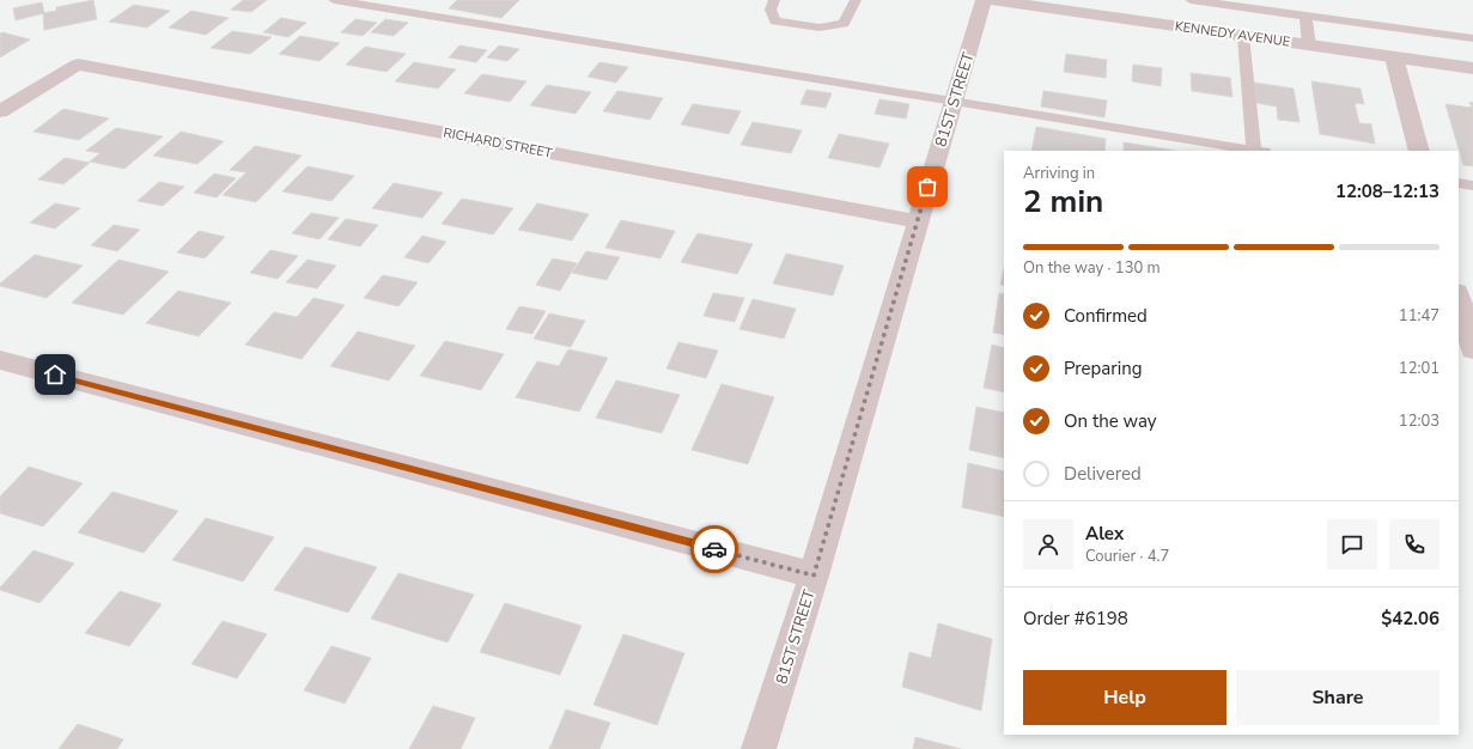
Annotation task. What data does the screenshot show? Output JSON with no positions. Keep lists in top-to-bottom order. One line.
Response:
{"streets":{"street":["KENNEDY AVENUE","81ST STREET","RICHARD STREET"]},"crossings":[["81ST STREET","RICHARD STREET"]],"page":{"heading":["2 min","Arriving in","12:08–12:13"],"panel":["Alex","Courier · 4.7","Order #6198","$42.06"],"bar":"On the way · 130 m","list":[["Confirmed","11:47"],["Preparing","12:01"],["On the way","12:03"],"Delivered"],"buttons":["Help","Share"]}}
